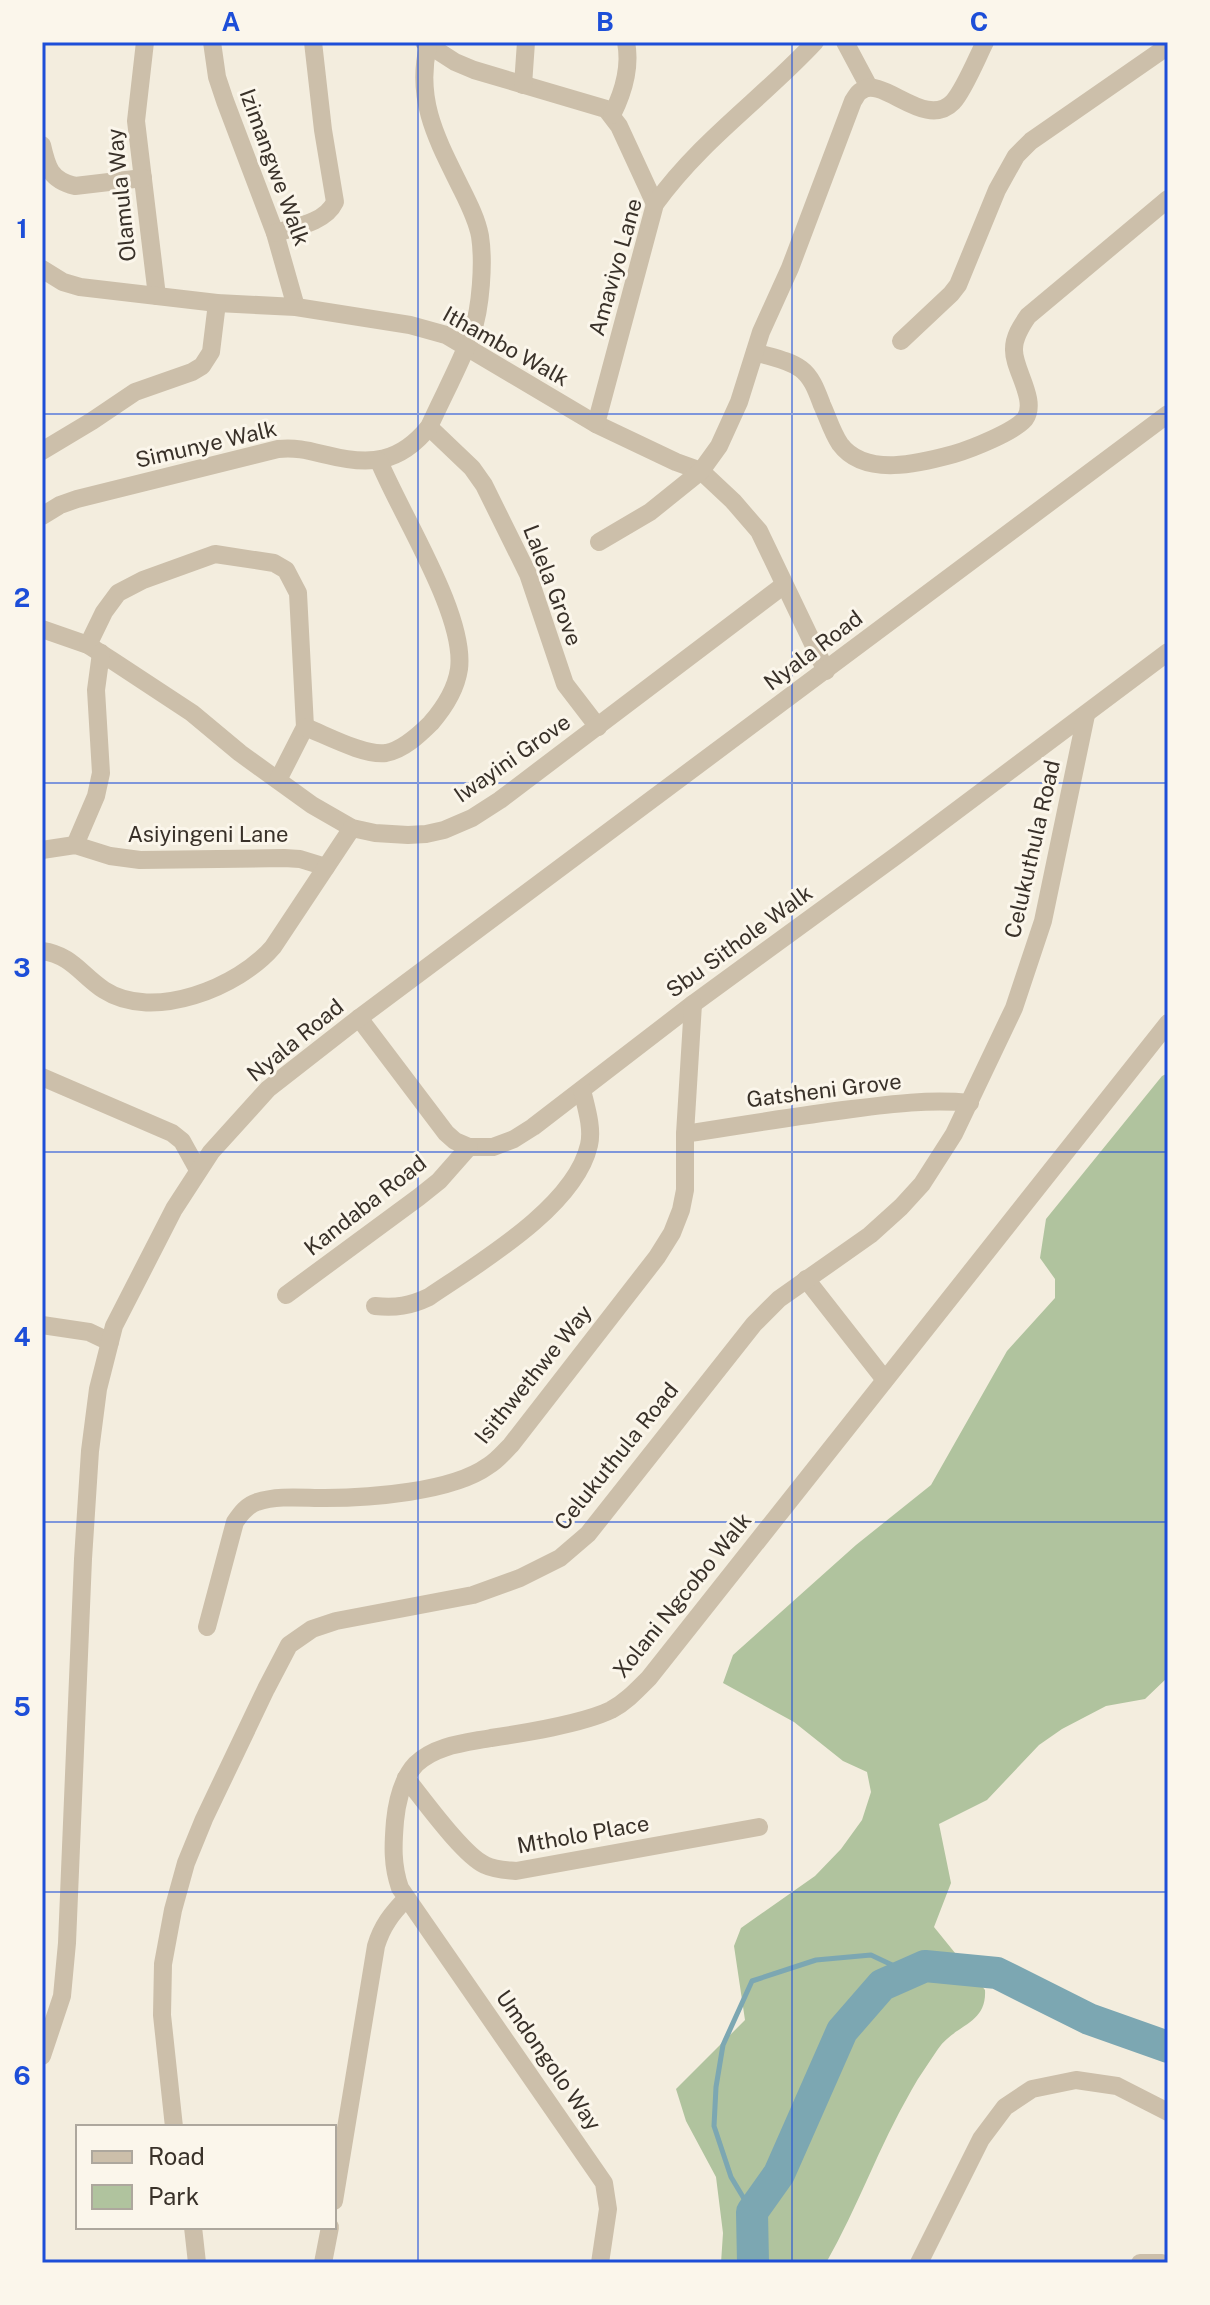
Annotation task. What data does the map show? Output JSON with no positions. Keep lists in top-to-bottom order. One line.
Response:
{"streets":{"street":["Izimangwe Walk","Olamula Way","Amaviyo Lane","Ithambo Walk","Simunye Walk","Lalela Grove","Nyala Road","Iwayini Grove","Asiyingeni Lane","Celukuthula Road","Sbu Sithole Walk","Gatsheni Grove","Kandaba Road","Isithwethwe Way","Xolani Ngcobo Walk","Mtholo Place","Umdongolo Way"]},"crossings":[["Izimangwe Walk","Ithambo Walk"],["Olamula Way","Ithambo Walk"],["Amaviyo Lane","Ithambo Walk"],["Ithambo Walk","Nyala Road"],["Ithambo Walk","Iwayini Grove"],["Lalela Grove","Iwayini Grove"],["Celukuthula Road","Sbu Sithole Walk"],["Celukuthula Road","Gatsheni Grove"],["Sbu Sithole Walk","Kandaba Road"],["Sbu Sithole Walk","Isithwethwe Way"],["Gatsheni Grove","Isithwethwe Way"],["Xolani Ngcobo Walk","Mtholo Place"]],"legend":["Road","Park"],"grid":{"columns":["A","B","C"],"rows":["1","2","3","4","5","6"]}}
